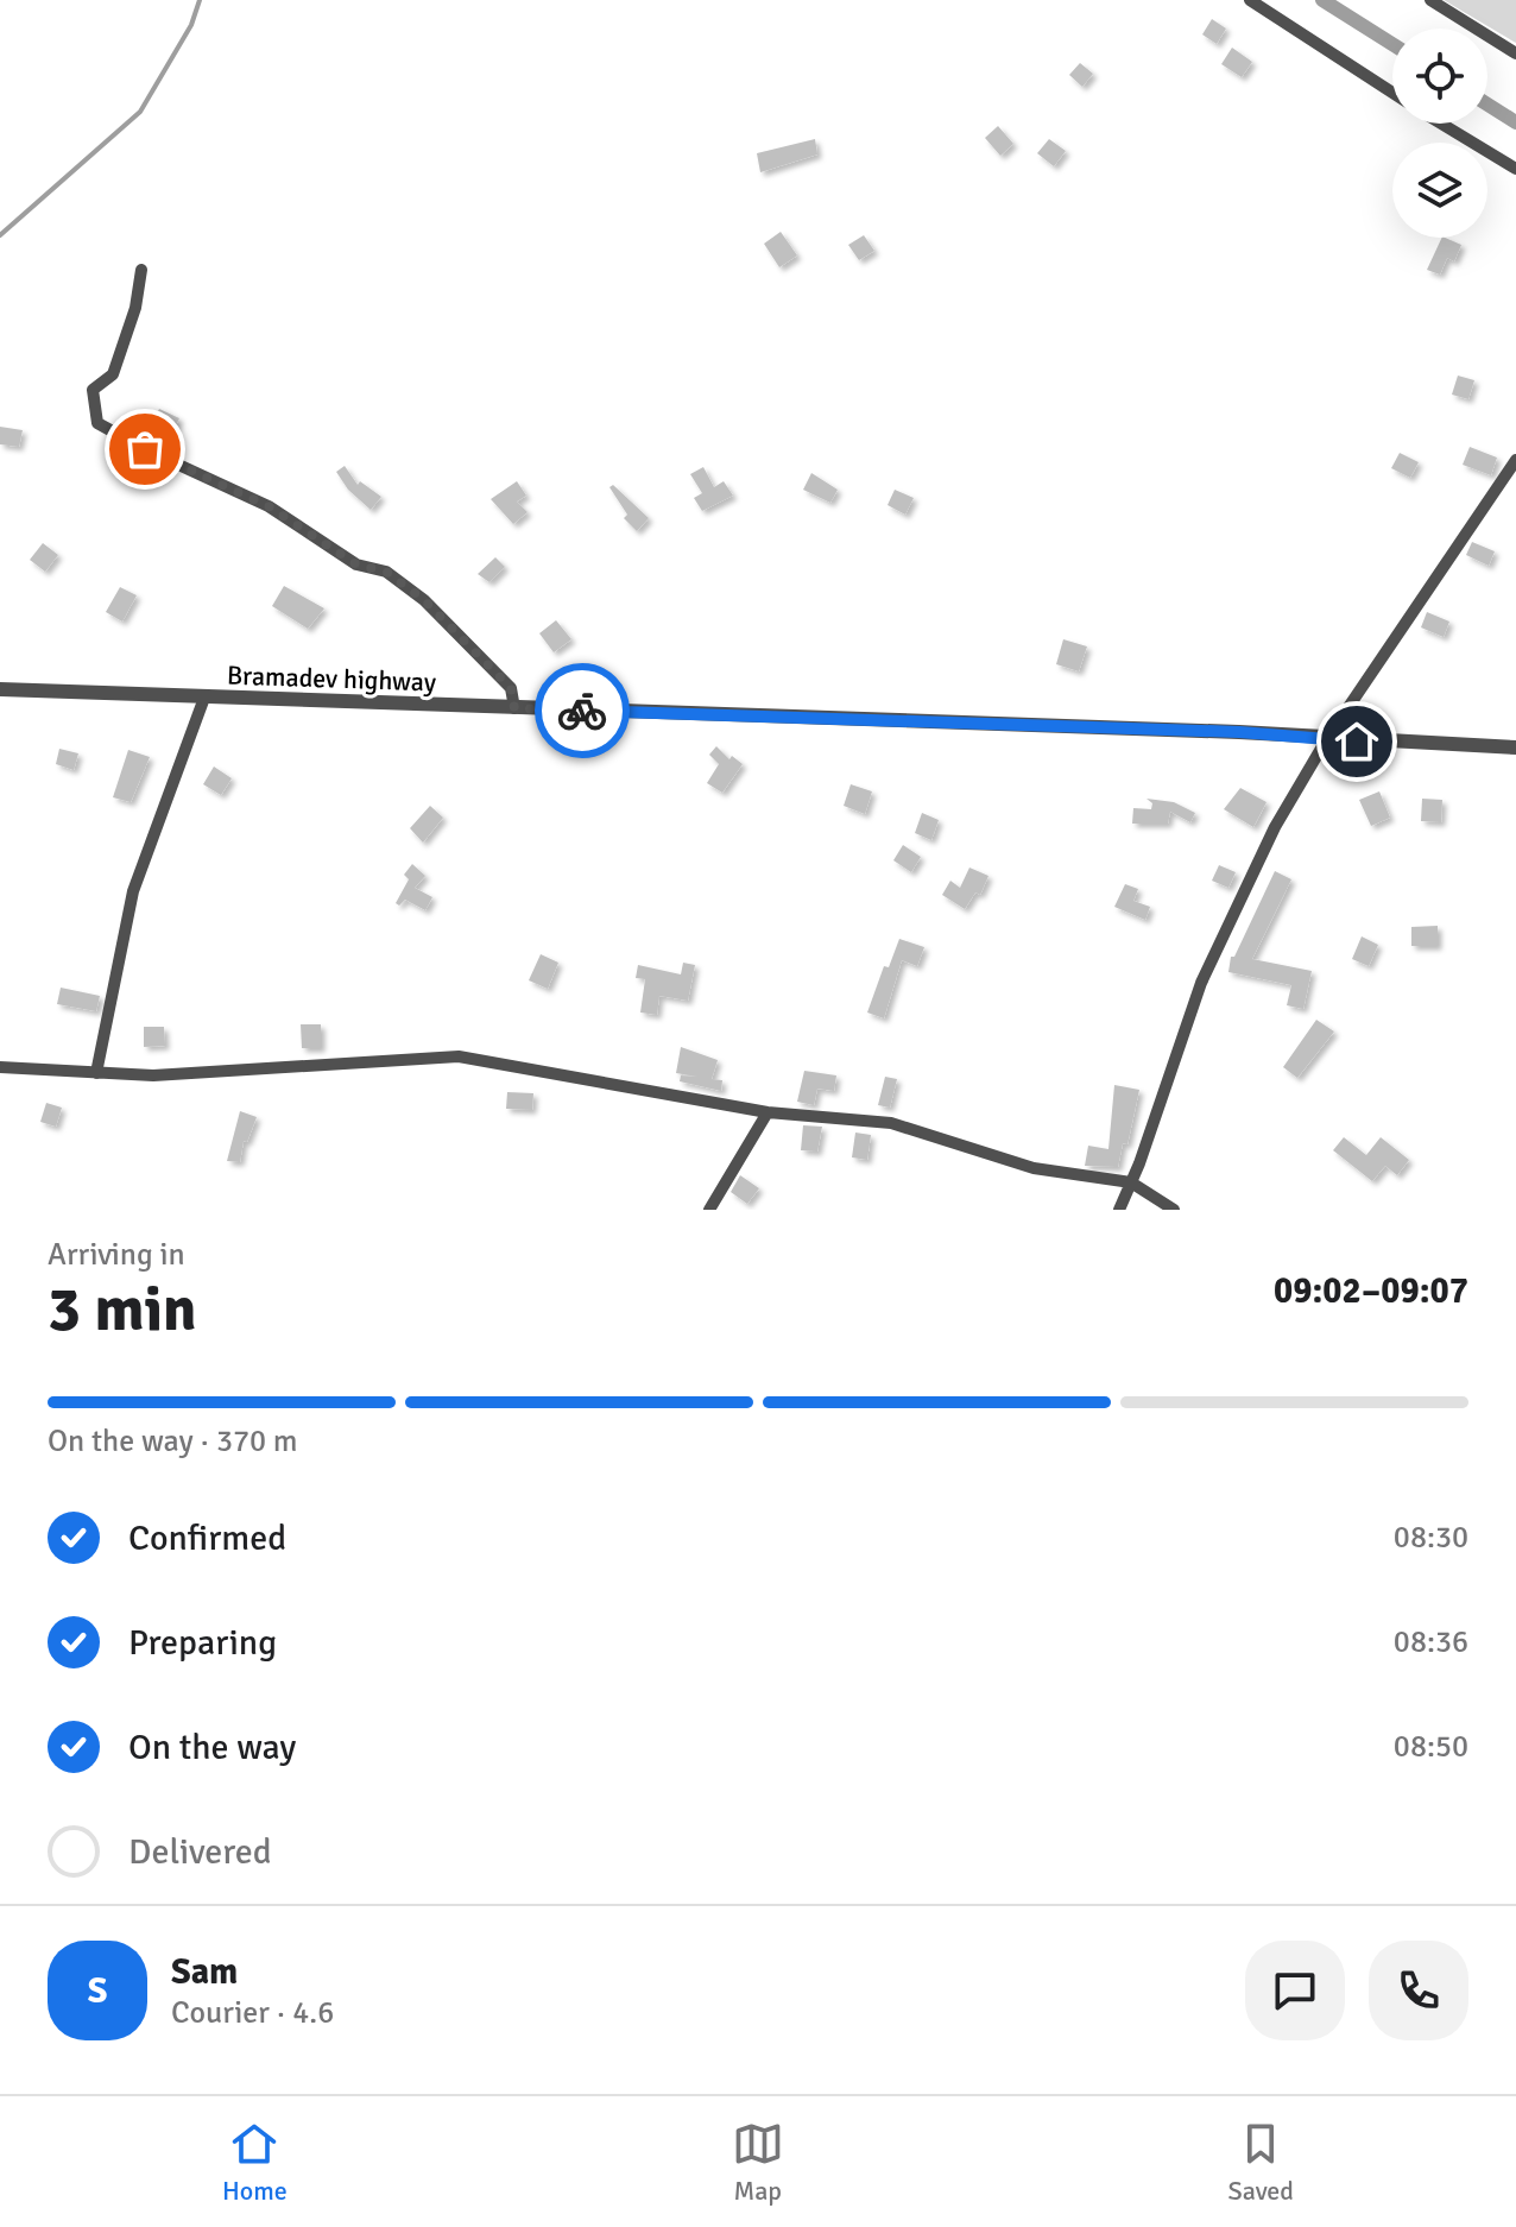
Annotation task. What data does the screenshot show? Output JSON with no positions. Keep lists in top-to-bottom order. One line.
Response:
{"streets":{"street":["Bramadev highway"]},"page":{"heading":["3 min","Arriving in","09:02–09:07"],"panel":["Sam","Courier · 4.6"],"bar":"On the way · 370 m","list":[["Confirmed","08:30"],["Preparing","08:36"],["On the way","08:50"],"Delivered"],"round":"S","tabs":["Home","Map","Saved"]}}
